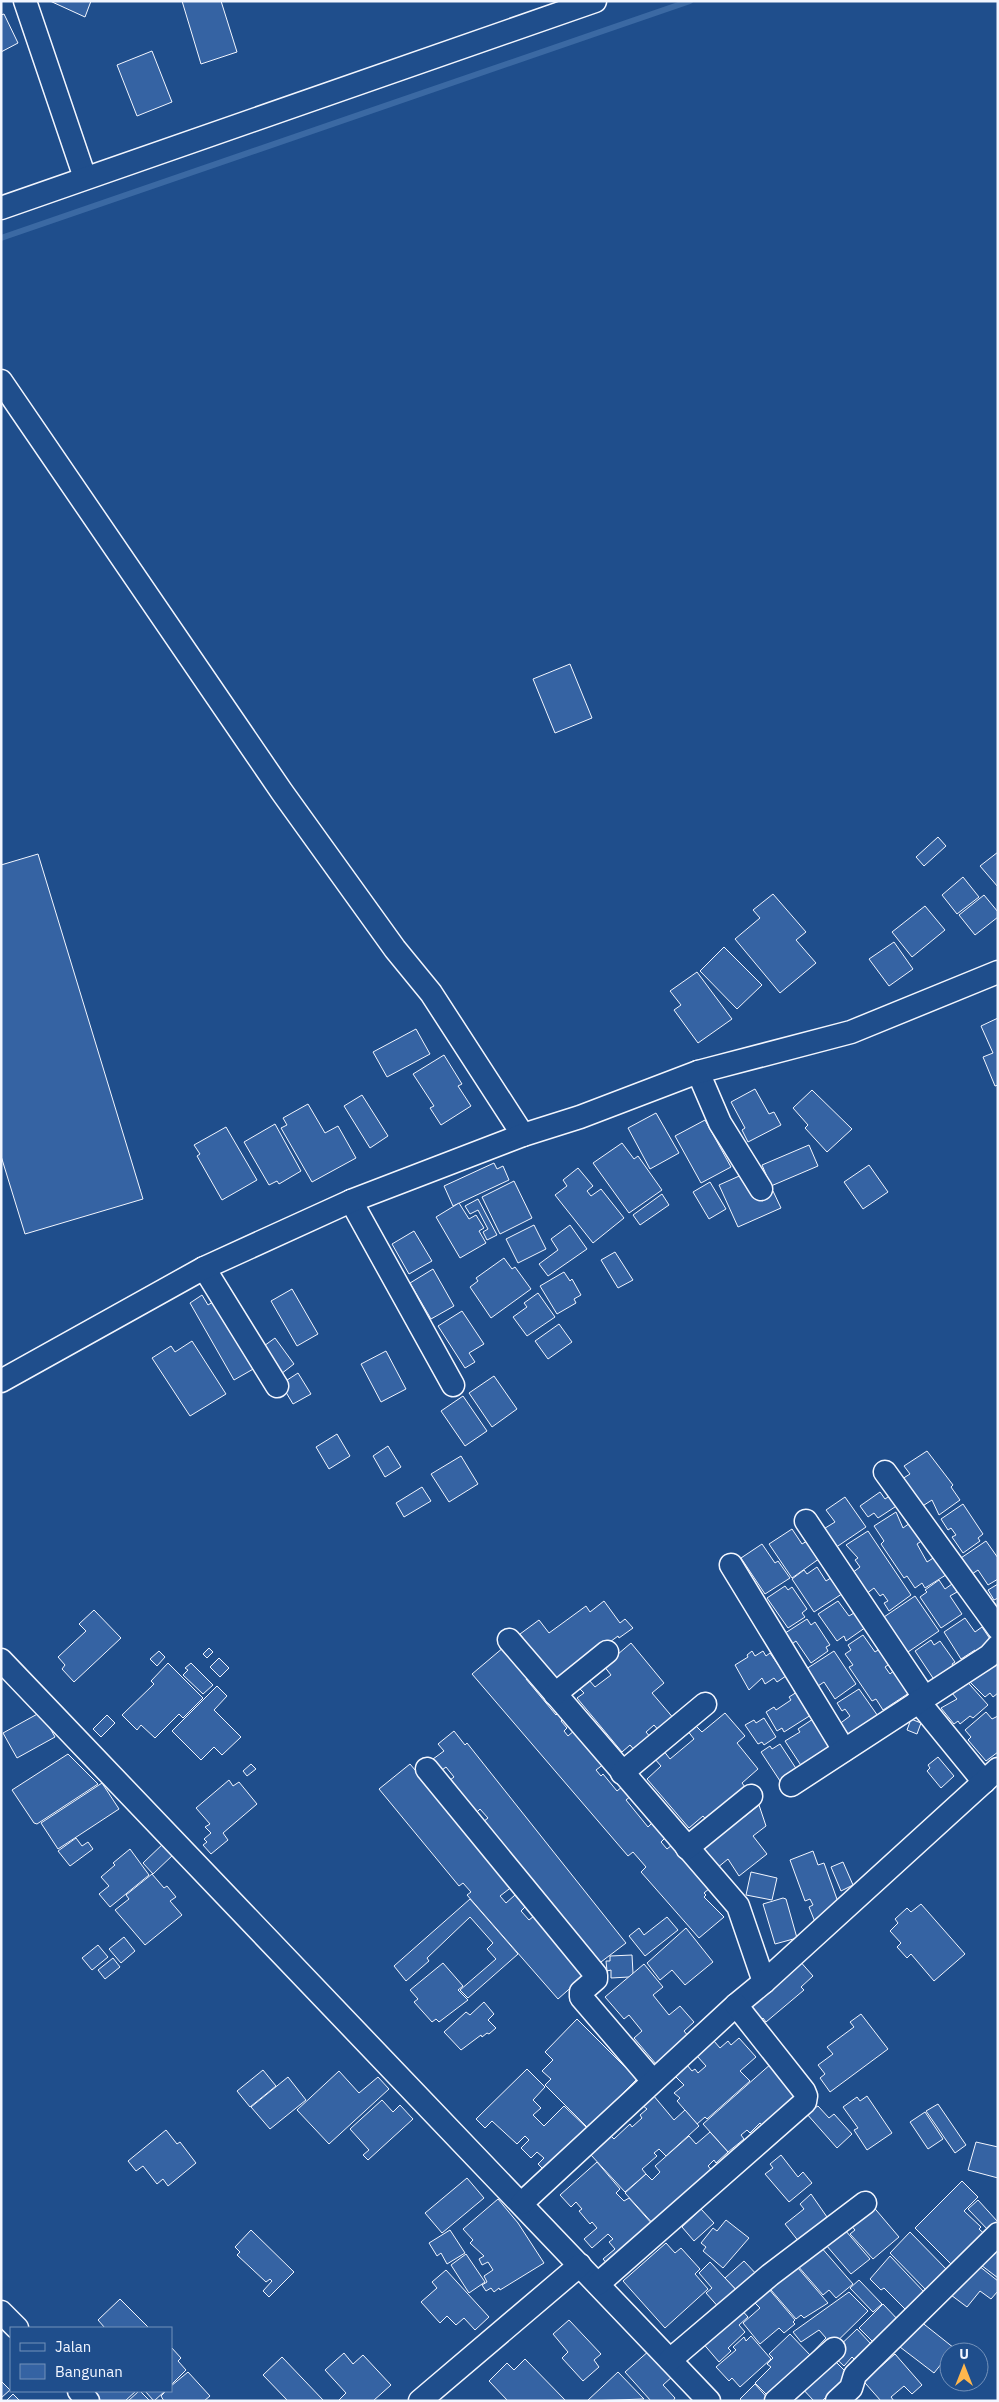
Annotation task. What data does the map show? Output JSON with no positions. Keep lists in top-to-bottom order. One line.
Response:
{"legend":["Jalan","Bangunan"],"north":"top"}
